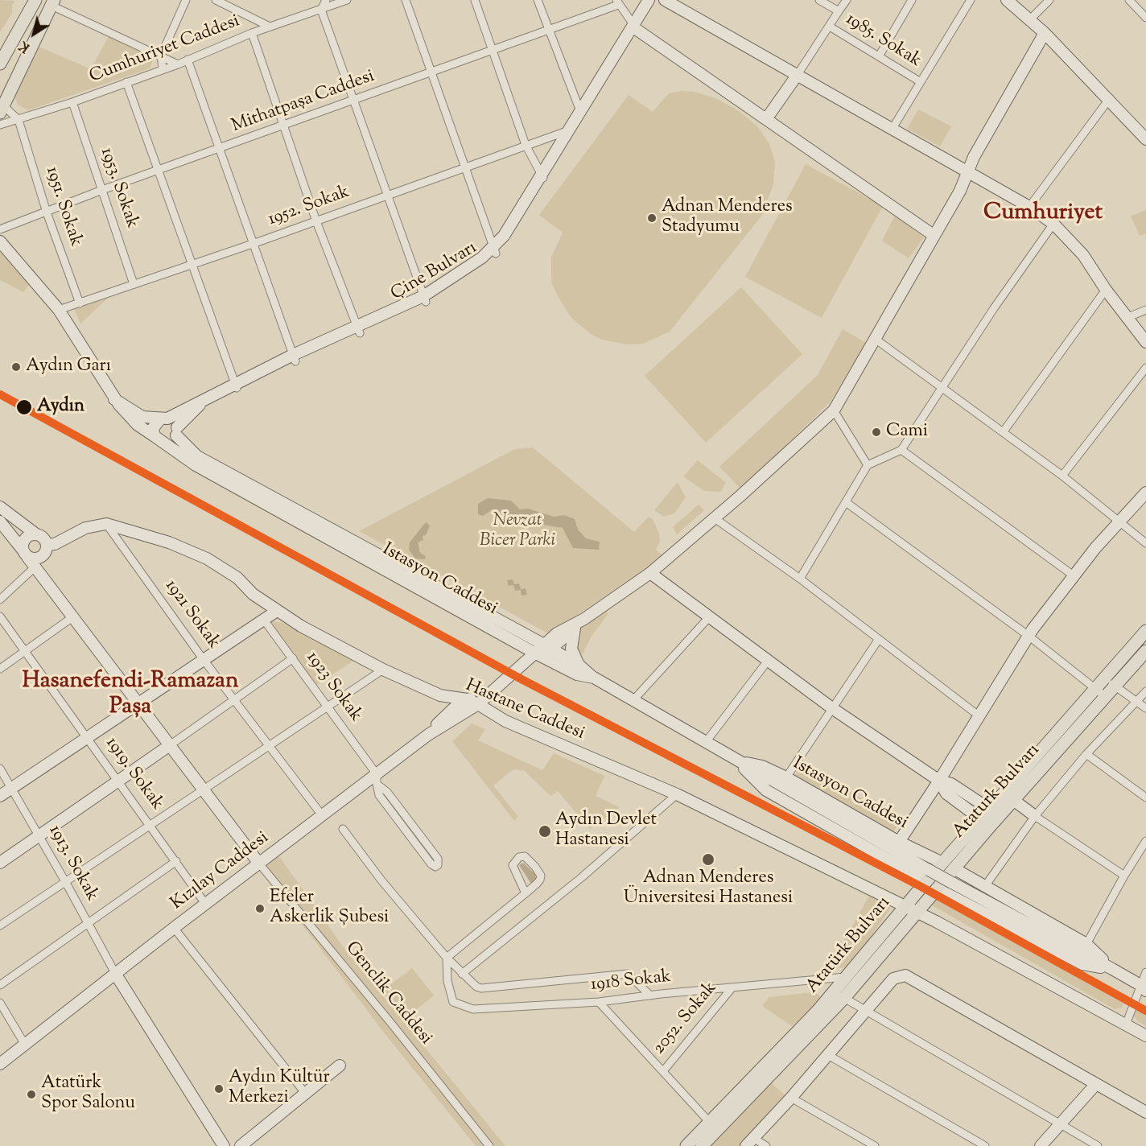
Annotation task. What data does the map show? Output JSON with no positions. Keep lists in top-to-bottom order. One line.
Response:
{"streets":{"main road":["Ataturk Bulvarı","Atatürk Bulvarı"],"street":["1985. Sokak","Cumhuriyet Caddesi","Mithatpaşa Caddesi","1953. Sokak","1951. Sokak","1952. Sokak","Çine Bulvarı","Istasyon Caddesi","1921 Sokak","1923 Sokak","Hastane Caddesi","1919. Sokak","1913. Sokak","Kızılay Caddesi","1918 Sokak","Genclik Caddesi","2052. Sokak"]},"crossings":[["Cumhuriyet Caddesi","1953. Sokak"],["Cumhuriyet Caddesi","1951. Sokak"],["Mithatpaşa Caddesi","1953. Sokak"],["Mithatpaşa Caddesi","1951. Sokak"],["1953. Sokak","1952. Sokak"],["1951. Sokak","1952. Sokak"],["1952. Sokak","Çine Bulvarı"],["Çine Bulvarı","Istasyon Caddesi"],["Istasyon Caddesi","Ataturk Bulvarı"],["Istasyon Caddesi","Atatürk Bulvarı"],["1921 Sokak","Hastane Caddesi"],["1921 Sokak","Kızılay Caddesi"],["1923 Sokak","Kızılay Caddesi"],["Hastane Caddesi","Atatürk Bulvarı"],["1919. Sokak","Kızılay Caddesi"],["Ataturk Bulvarı","Atatürk Bulvarı"],["1913. Sokak","Kızılay Caddesi"],["Kızılay Caddesi","Genclik Caddesi"],["Atatürk Bulvarı","1918 Sokak"],["1918 Sokak","2052. Sokak"]],"districts":["Cumhuriyet","Hasanefendi-Ramazan Paşa"],"parks":["Nevzat Bicer Parki"],"places":["Adnan Menderes Stadyumu","Aydın Garı","Aydın","Cami","Aydın Devlet Hastanesi","Adnan Menderes Üniversitesi Hastanesi","Efeler Askerlik Şubesi","Aydın Kültür Merkezi","Atatürk Spor Salonu"],"north":"bottom left"}
